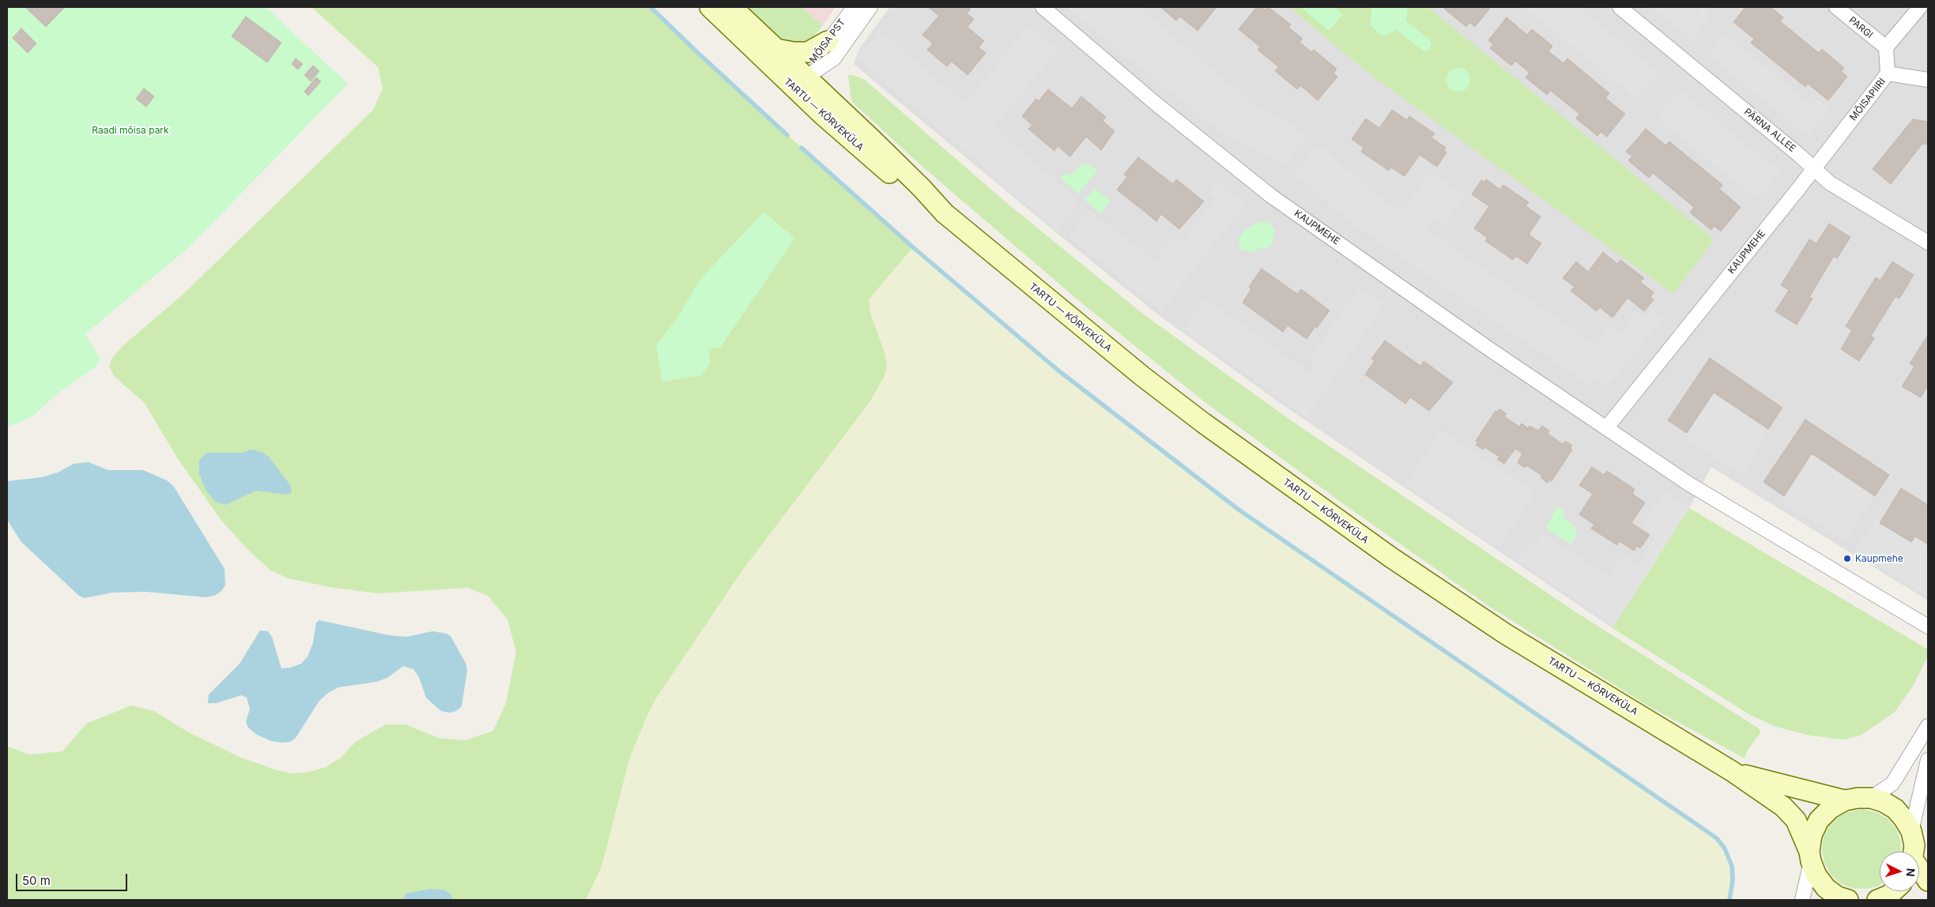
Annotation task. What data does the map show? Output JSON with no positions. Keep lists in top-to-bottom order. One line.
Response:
{"streets":{"main road":["TARTU — KÕRVEKÜLA"],"street":["PARGI","MÕISA PST","MÕISAPIIRI","PÄRNA ALLEE","KAUPMEHE"]},"crossings":[["PARGI","MÕISAPIIRI"],["MÕISA PST","TARTU — KÕRVEKÜLA"],["MÕISAPIIRI","PÄRNA ALLEE"],["MÕISAPIIRI","KAUPMEHE"],["PÄRNA ALLEE","KAUPMEHE"]],"parks":["Raadi mõisa park"],"places":["Kaupmehe"],"scale_bar":"50 m","north":"right"}
